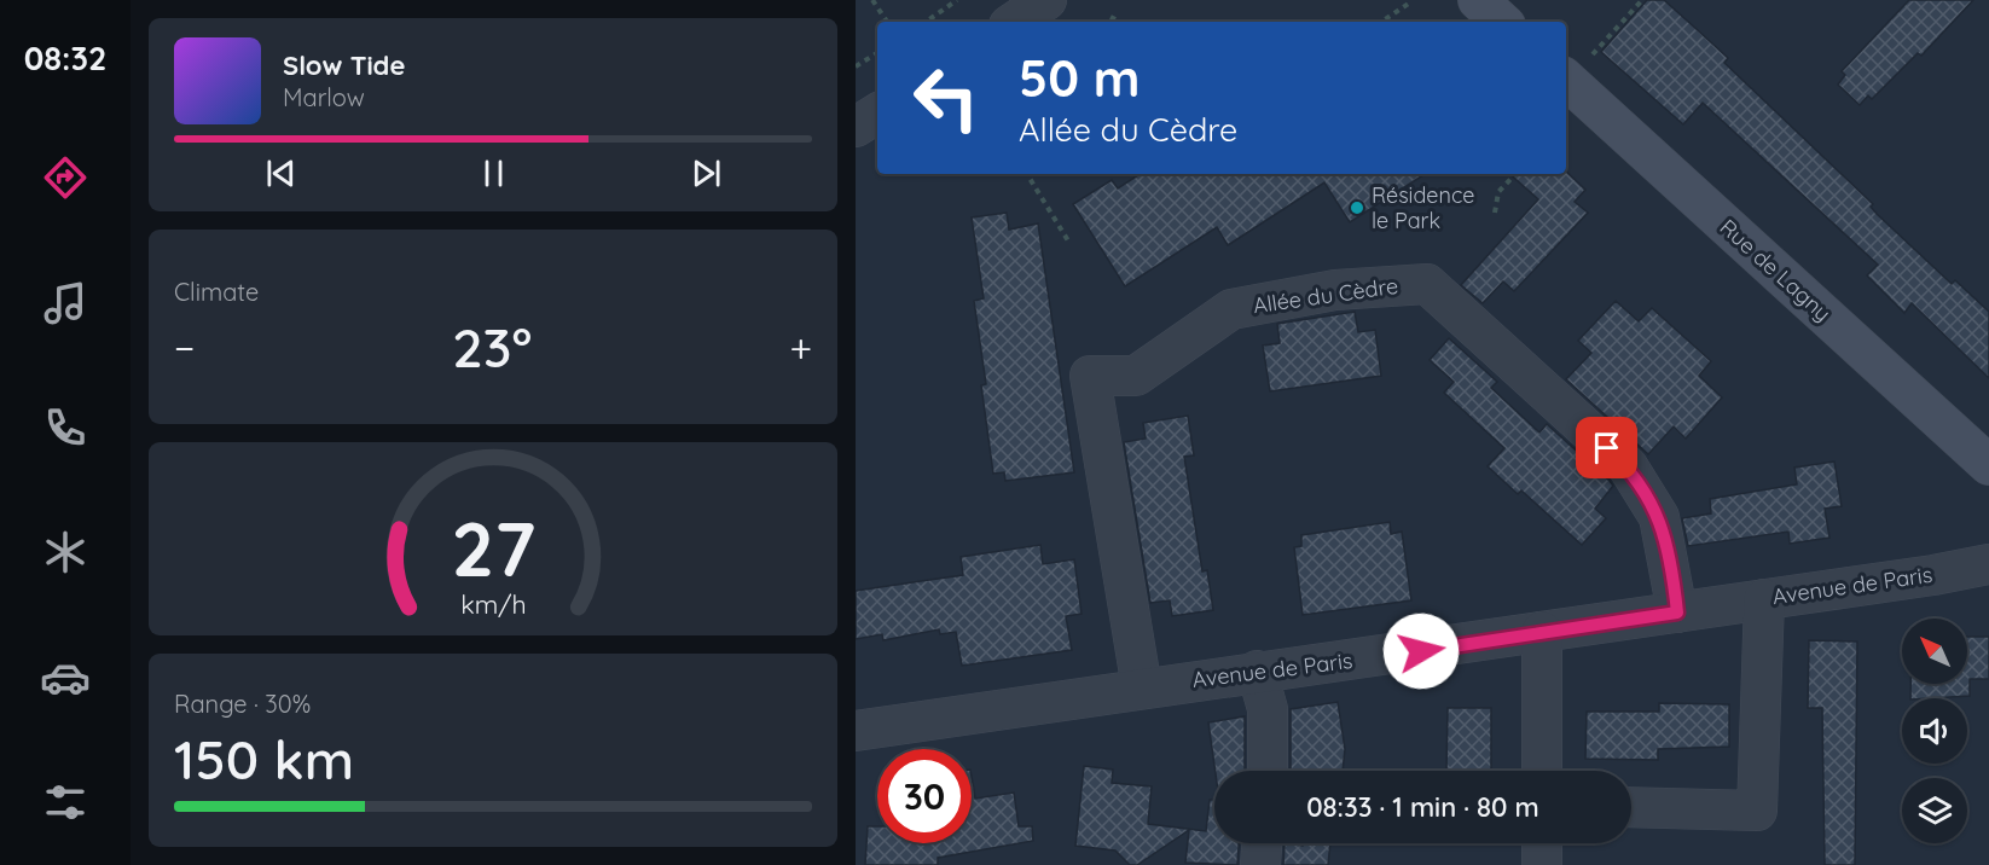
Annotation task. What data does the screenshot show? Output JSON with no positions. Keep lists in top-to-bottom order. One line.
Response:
{"streets":{"main road":["Rue de Lagny"],"street":["Allée du Cèdre","Avenue de Paris"]},"crossings":[["Allée du Cèdre","Avenue de Paris"]],"places":["Résidence le Park"],"north":"top left","page":{"tabs":"08:32","turn":["50 m","Allée du Cèdre"],"song":["Slow Tide","Marlow"],"tile":["Climate",["Range · 30%","150 km"]],"heat":["−","23°","+"],"limit":"30","trip":"08:33 · 1 min · 80 m","gauge":["27","km/h"]}}
